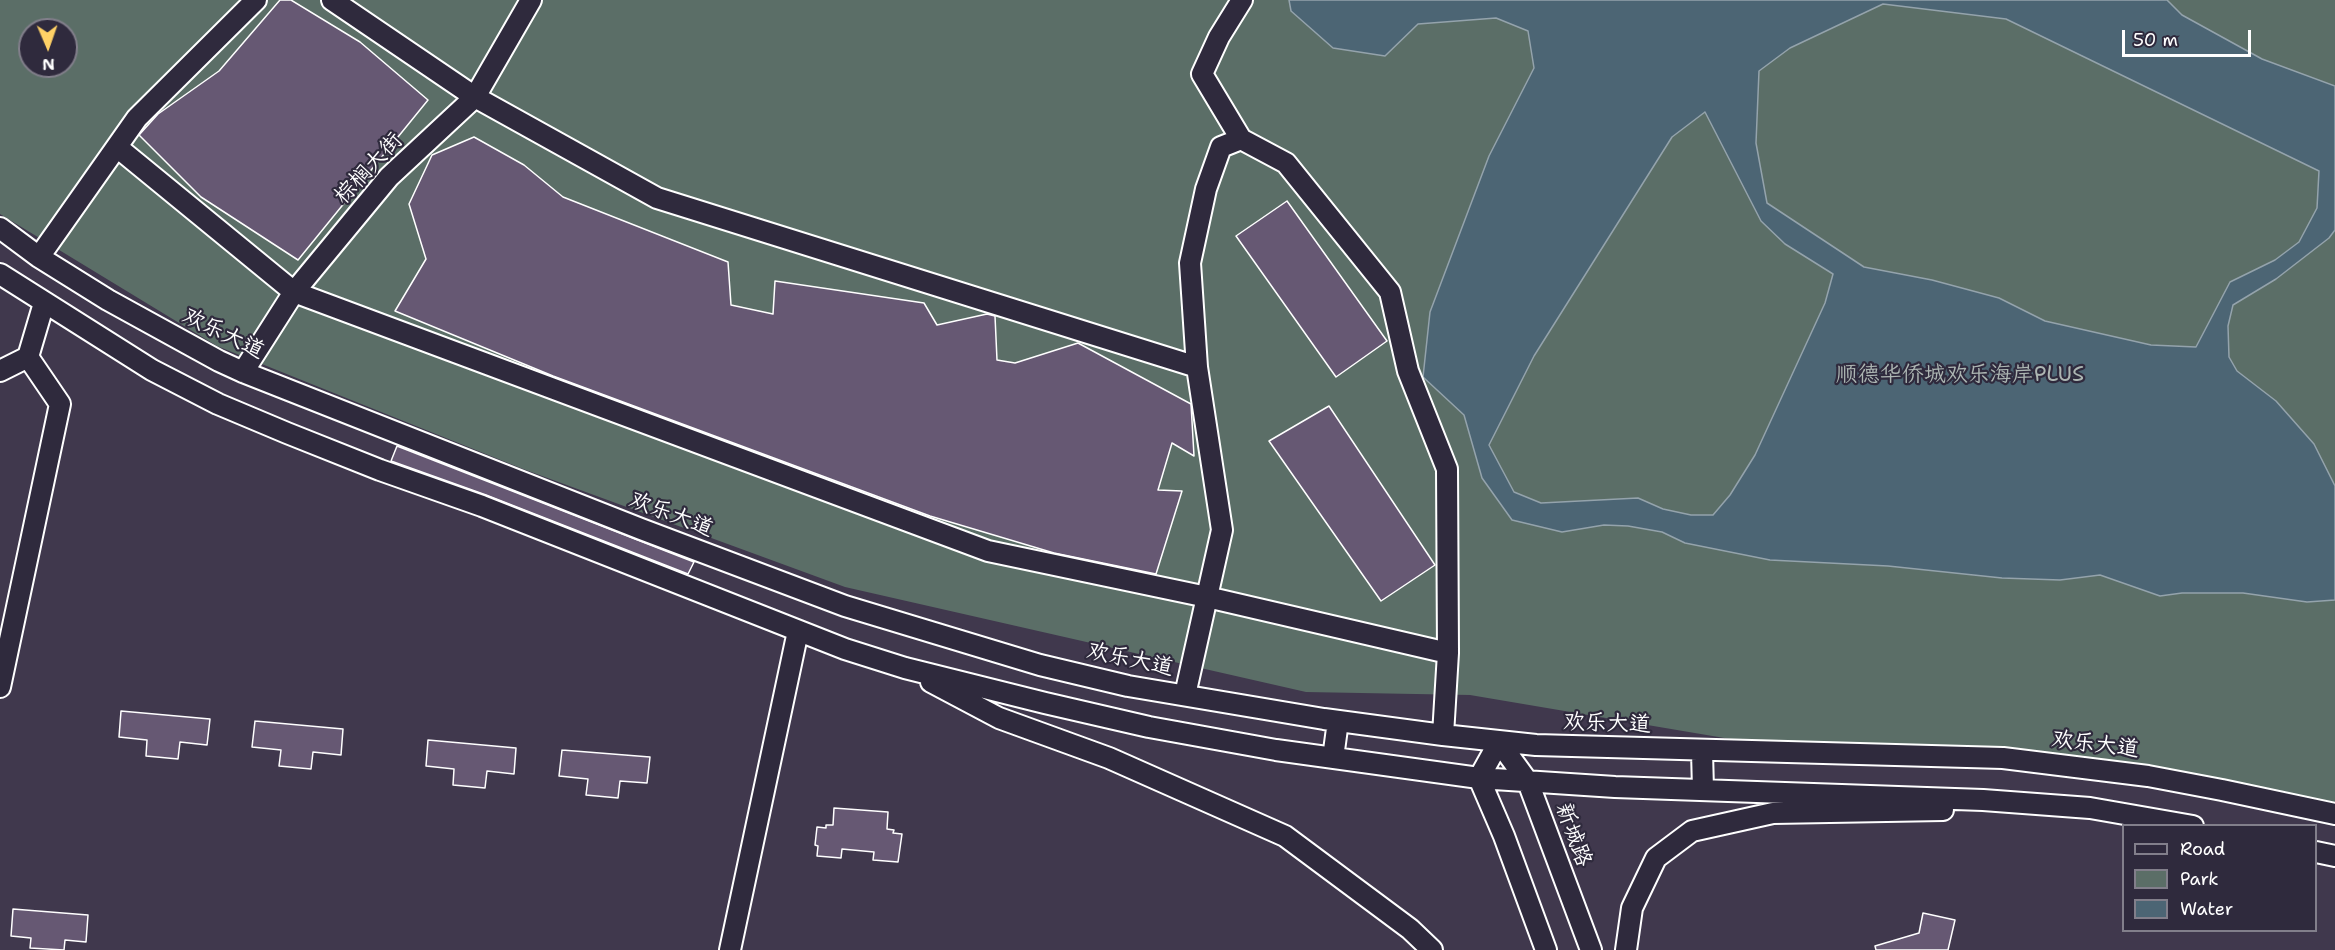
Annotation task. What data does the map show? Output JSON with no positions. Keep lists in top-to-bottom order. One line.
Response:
{"streets":{"street":["棕榈大街","欢乐大道","新城路"]},"crossings":[["棕榈大街","欢乐大道"],["欢乐大道","新城路"]],"parks":["顺德华侨城欢乐海岸PLUS"],"legend":["Road","Park","Water"],"scale_bar":"50 m","north":"bottom"}
